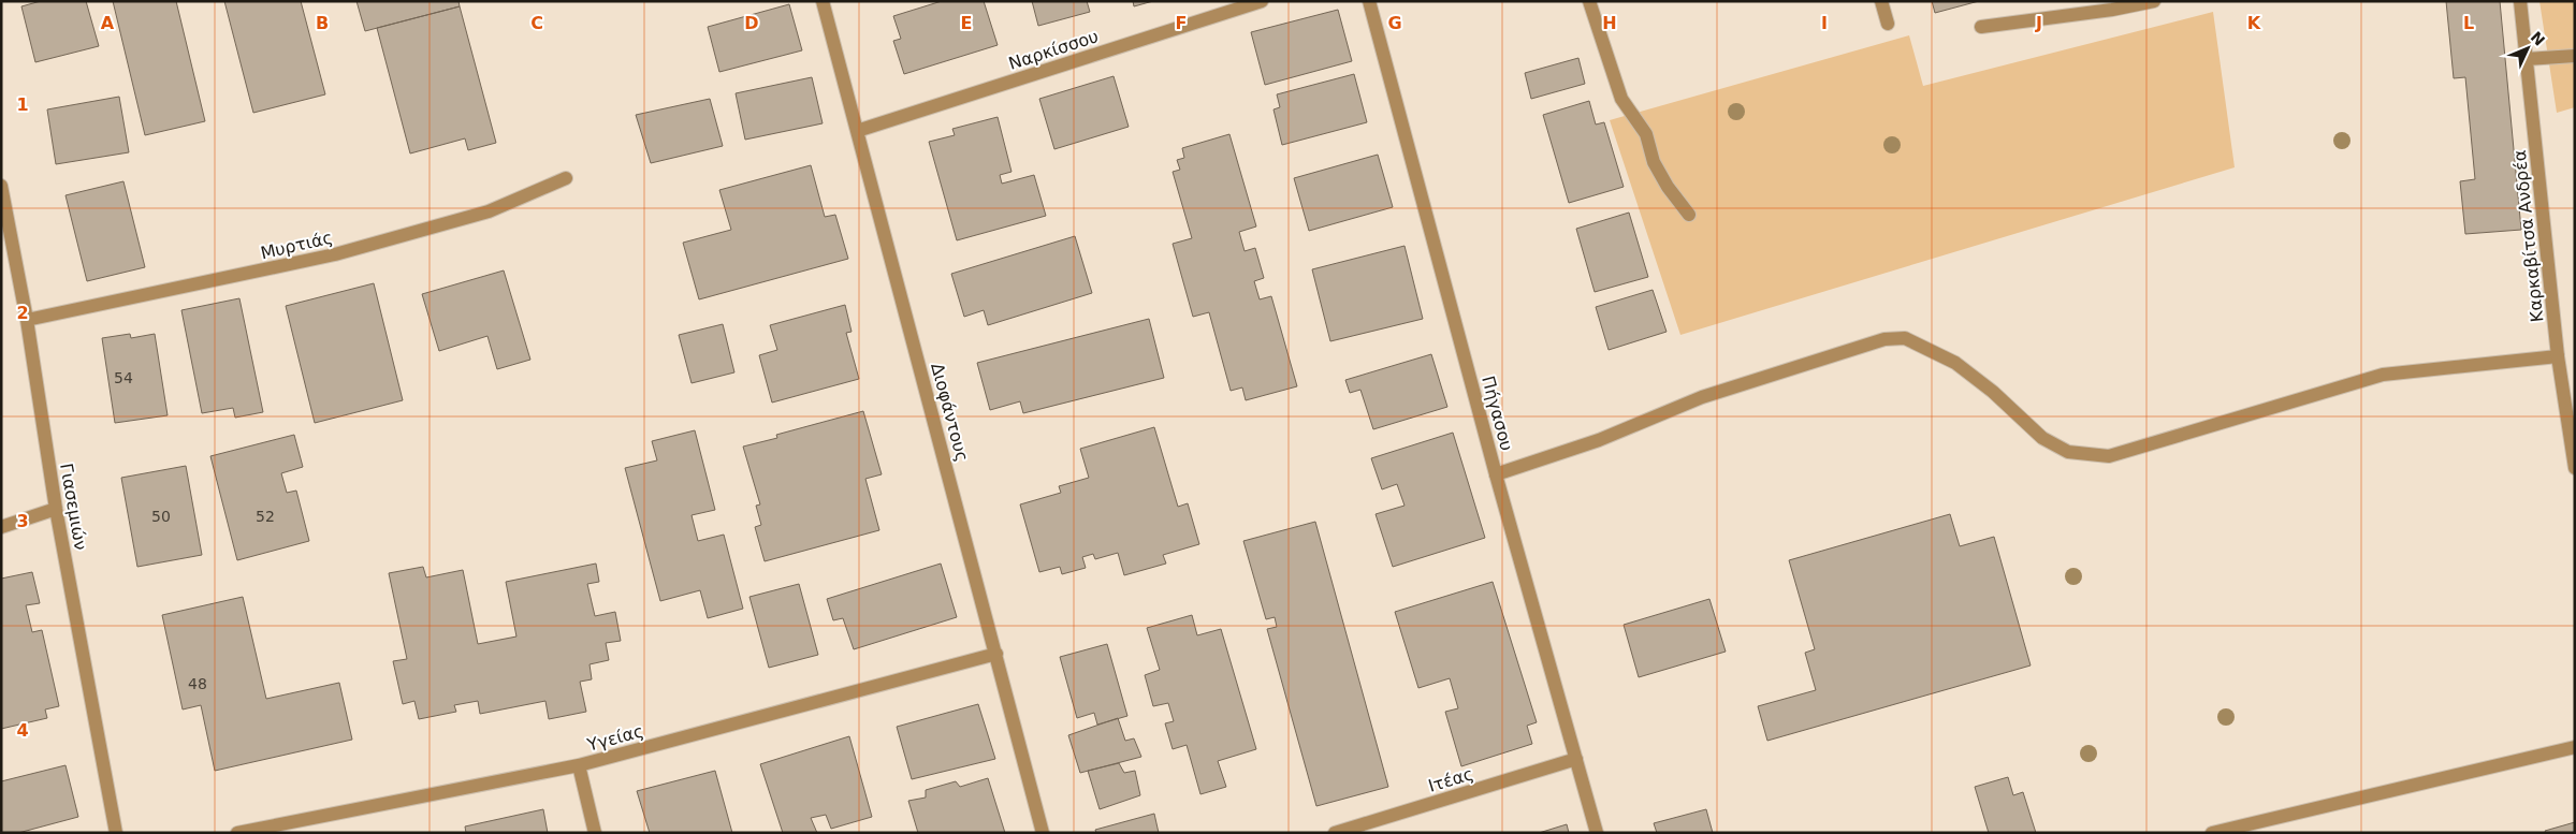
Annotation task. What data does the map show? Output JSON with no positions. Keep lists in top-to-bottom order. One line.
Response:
{"streets":{"street":["Ναρκίσσου","Καρκαβίτσα Ανδρέα","Μυρτιάς","Διοφάντους","Πήγασου","Γιασεμιών","Υγείας","Ιτέας"]},"crossings":[["Ναρκίσσου","Διοφάντους"],["Μυρτιάς","Γιασεμιών"],["Διοφάντους","Υγείας"],["Πήγασου","Ιτέας"]],"house_numbers":["54","50","52","48"],"north":"top right","grid":{"columns":["A","B","C","D","E","F","G","H","I","J","K","L"],"rows":["1","2","3","4"]}}
